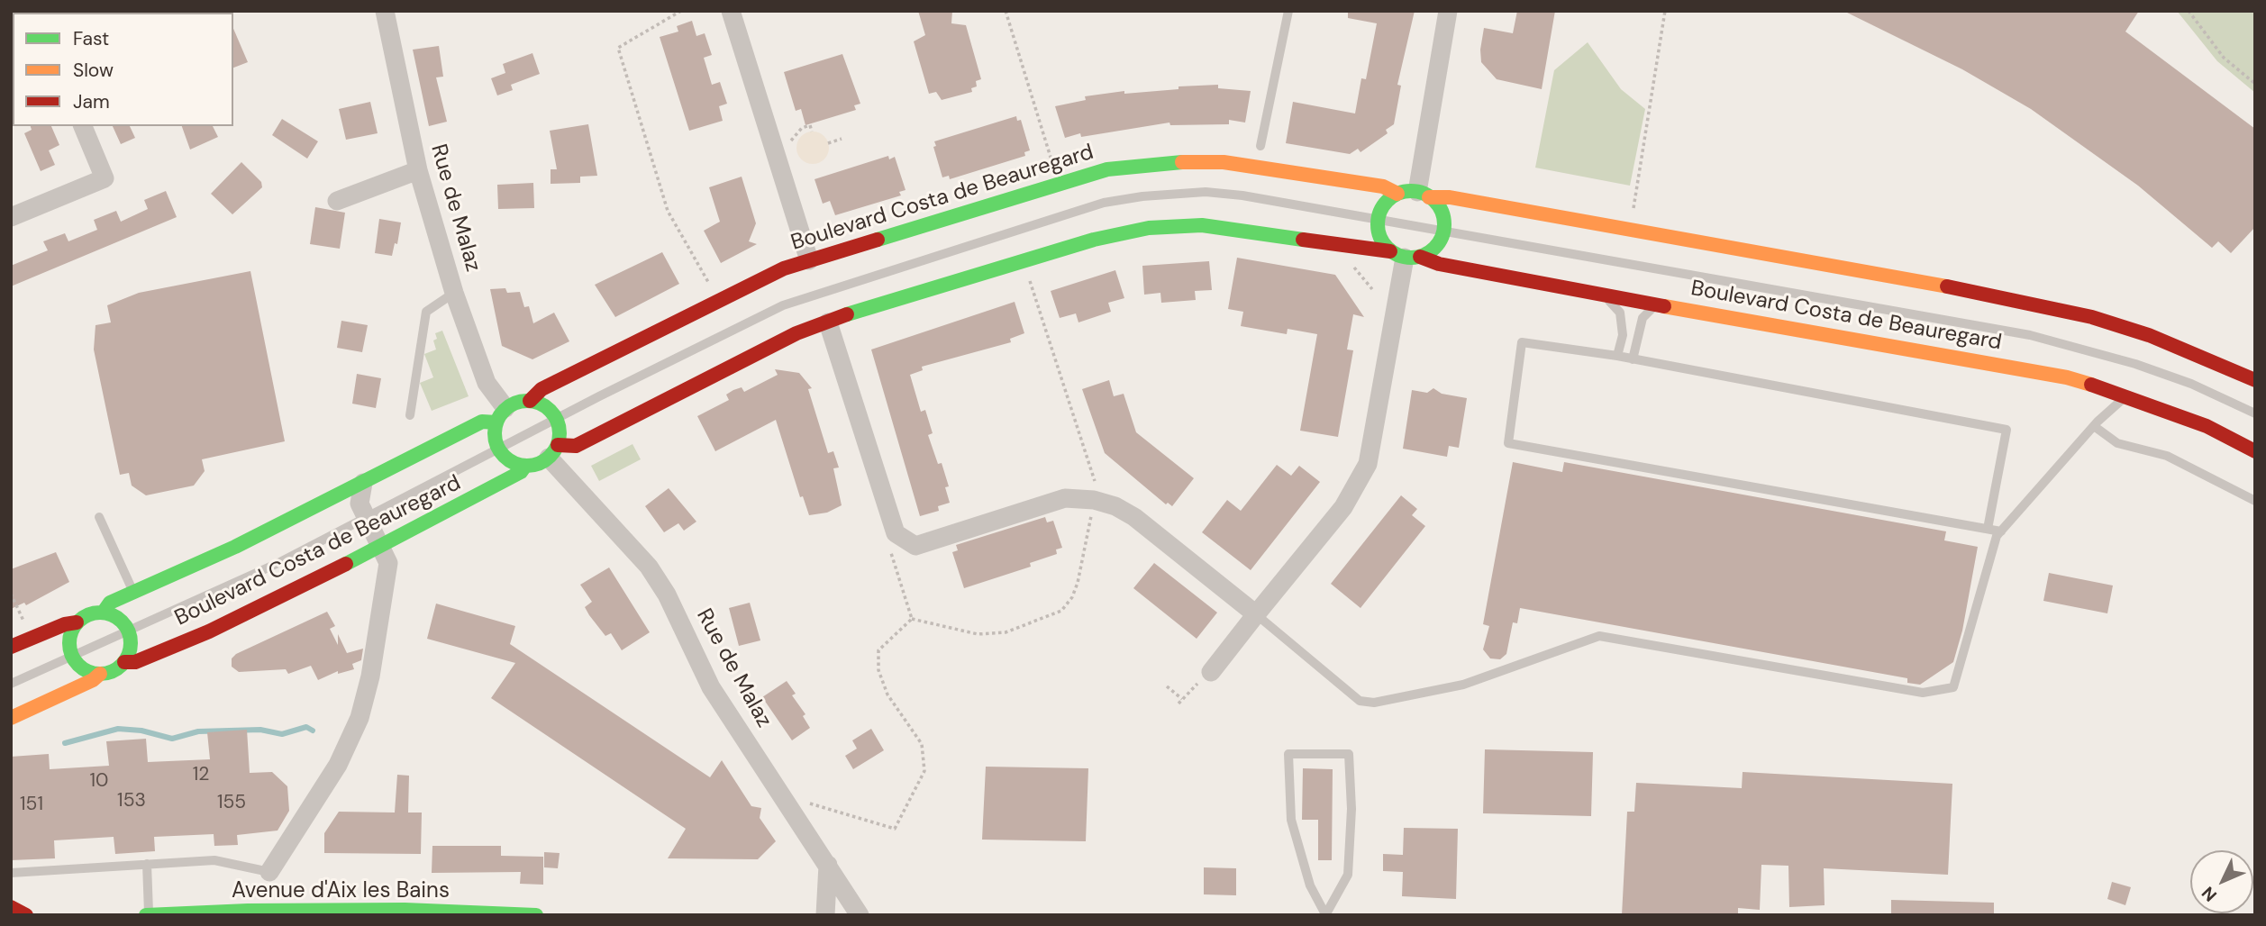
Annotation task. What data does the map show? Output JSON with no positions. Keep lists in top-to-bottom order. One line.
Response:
{"streets":{"street":["Boulevard Costa de Beauregard","Rue de Malaz","Avenue d'Aix les Bains"]},"crossings":[["Boulevard Costa de Beauregard","Rue de Malaz"]],"house_numbers":["12","10","153","155","151"],"legend":["Fast","Slow","Jam"],"north":"bottom left"}
